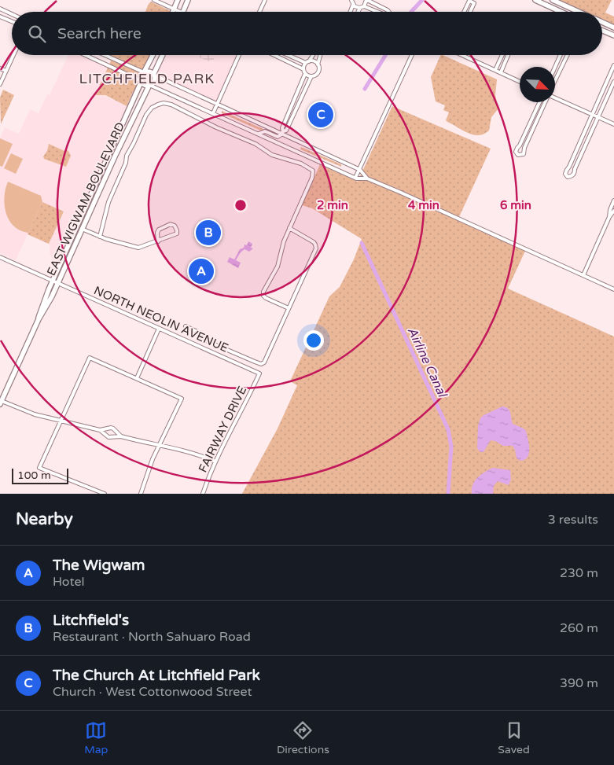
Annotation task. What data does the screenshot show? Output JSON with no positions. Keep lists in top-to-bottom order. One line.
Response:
{"streets":{"street":["EAST WIGWAM BOULEVARD","NORTH NEOLIN AVENUE","FAIRWAY DRIVE"]},"crossings":[["EAST WIGWAM BOULEVARD","NORTH NEOLIN AVENUE"],["NORTH NEOLIN AVENUE","FAIRWAY DRIVE"]],"districts":["LITCHFIELD PARK"],"water":["Airline Canal"],"scale_bar":"100 m","north":"bottom right","page":{"search":"Search here","pins":["C","B","A"],"scale":"100 m","heading":["Nearby","3 results"],"list":[{"mark":"A","name":"The Wigwam","note":"Hotel","value":"230 m"},{"mark":"B","name":"Litchfield's","note":"Restaurant · North Sahuaro Road","value":"260 m"},{"mark":"C","name":"The Church At Litchfield Park","note":"Church · West Cottonwood Street","value":"390 m"}],"nav":["Map","Directions","Saved"]},"rings":["2 min","4 min","6 min"]}
